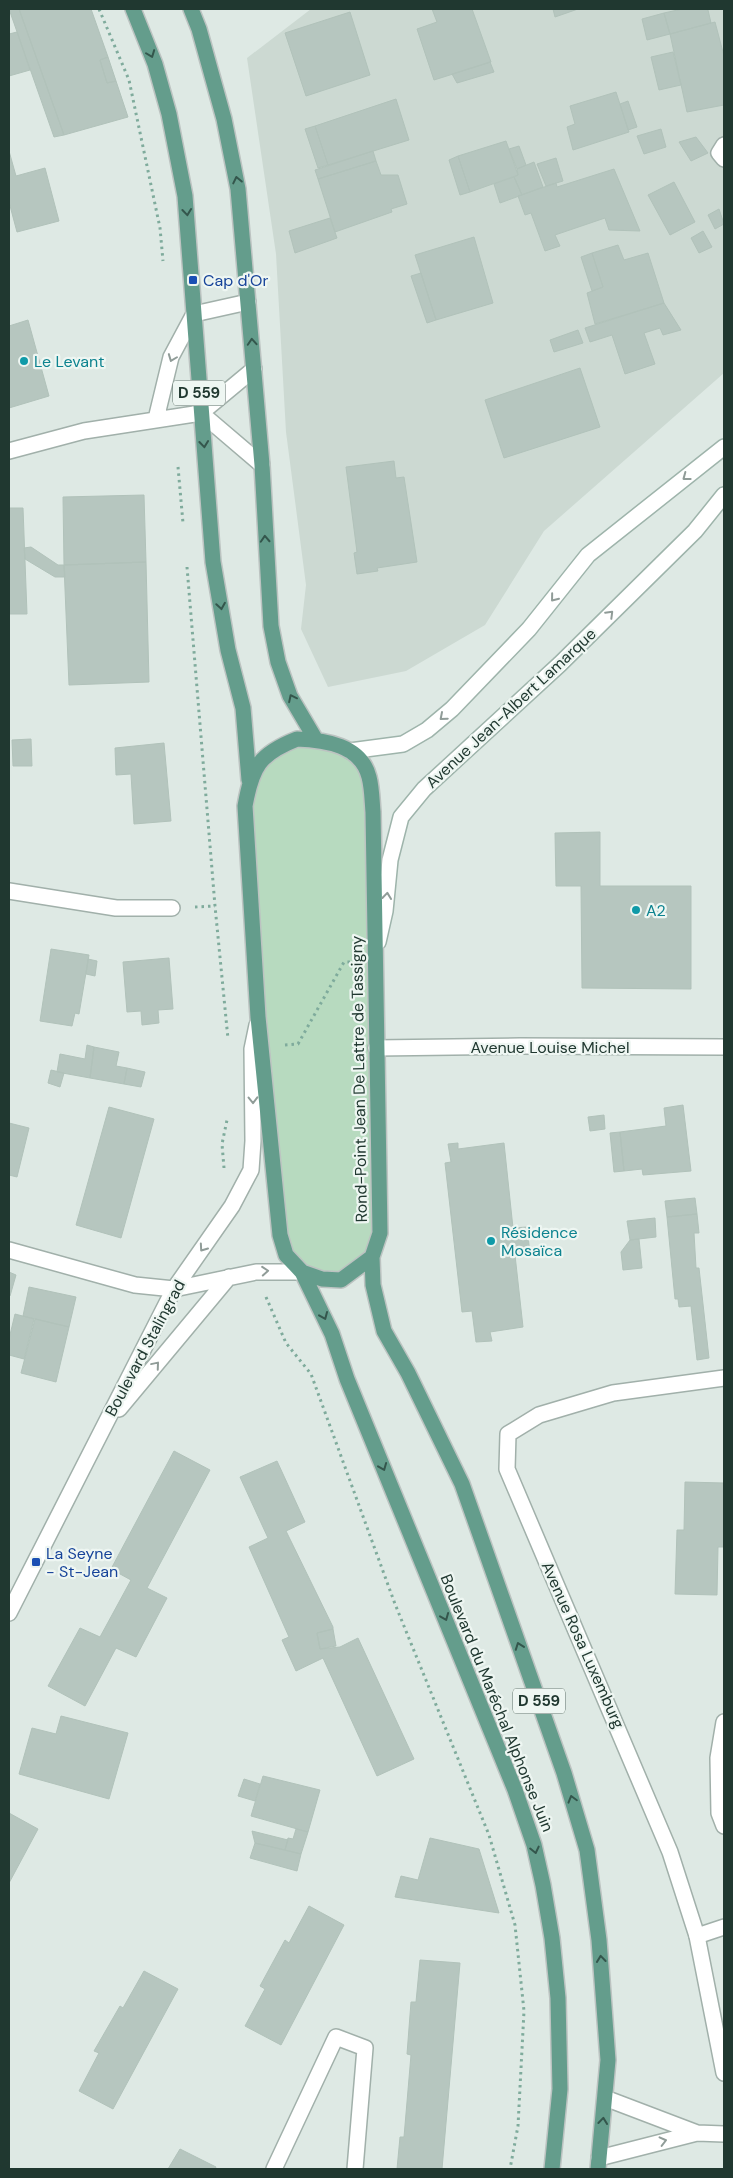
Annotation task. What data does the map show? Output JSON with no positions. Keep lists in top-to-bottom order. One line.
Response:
{"streets":{"main road":["D 559","Rond-Point Jean De Lattre de Tassigny","Boulevard du Maréchal Alphonse Juin"],"street":["Avenue Jean-Albert Lamarque","Avenue Louise Michel","Boulevard Stalingrad","Avenue Rosa Luxemburg"]},"crossings":[["D 559","Rond-Point Jean De Lattre de Tassigny"],["Avenue Jean-Albert Lamarque","Rond-Point Jean De Lattre de Tassigny"],["Avenue Louise Michel","Rond-Point Jean De Lattre de Tassigny"],["Rond-Point Jean De Lattre de Tassigny","Boulevard Stalingrad"],["Rond-Point Jean De Lattre de Tassigny","Boulevard du Maréchal Alphonse Juin"]],"places":{"transit":["Cap d'Or","La Seyne - St-Jean"],"other":["Le Levant","A2","Résidence Mosaïca"]}}
